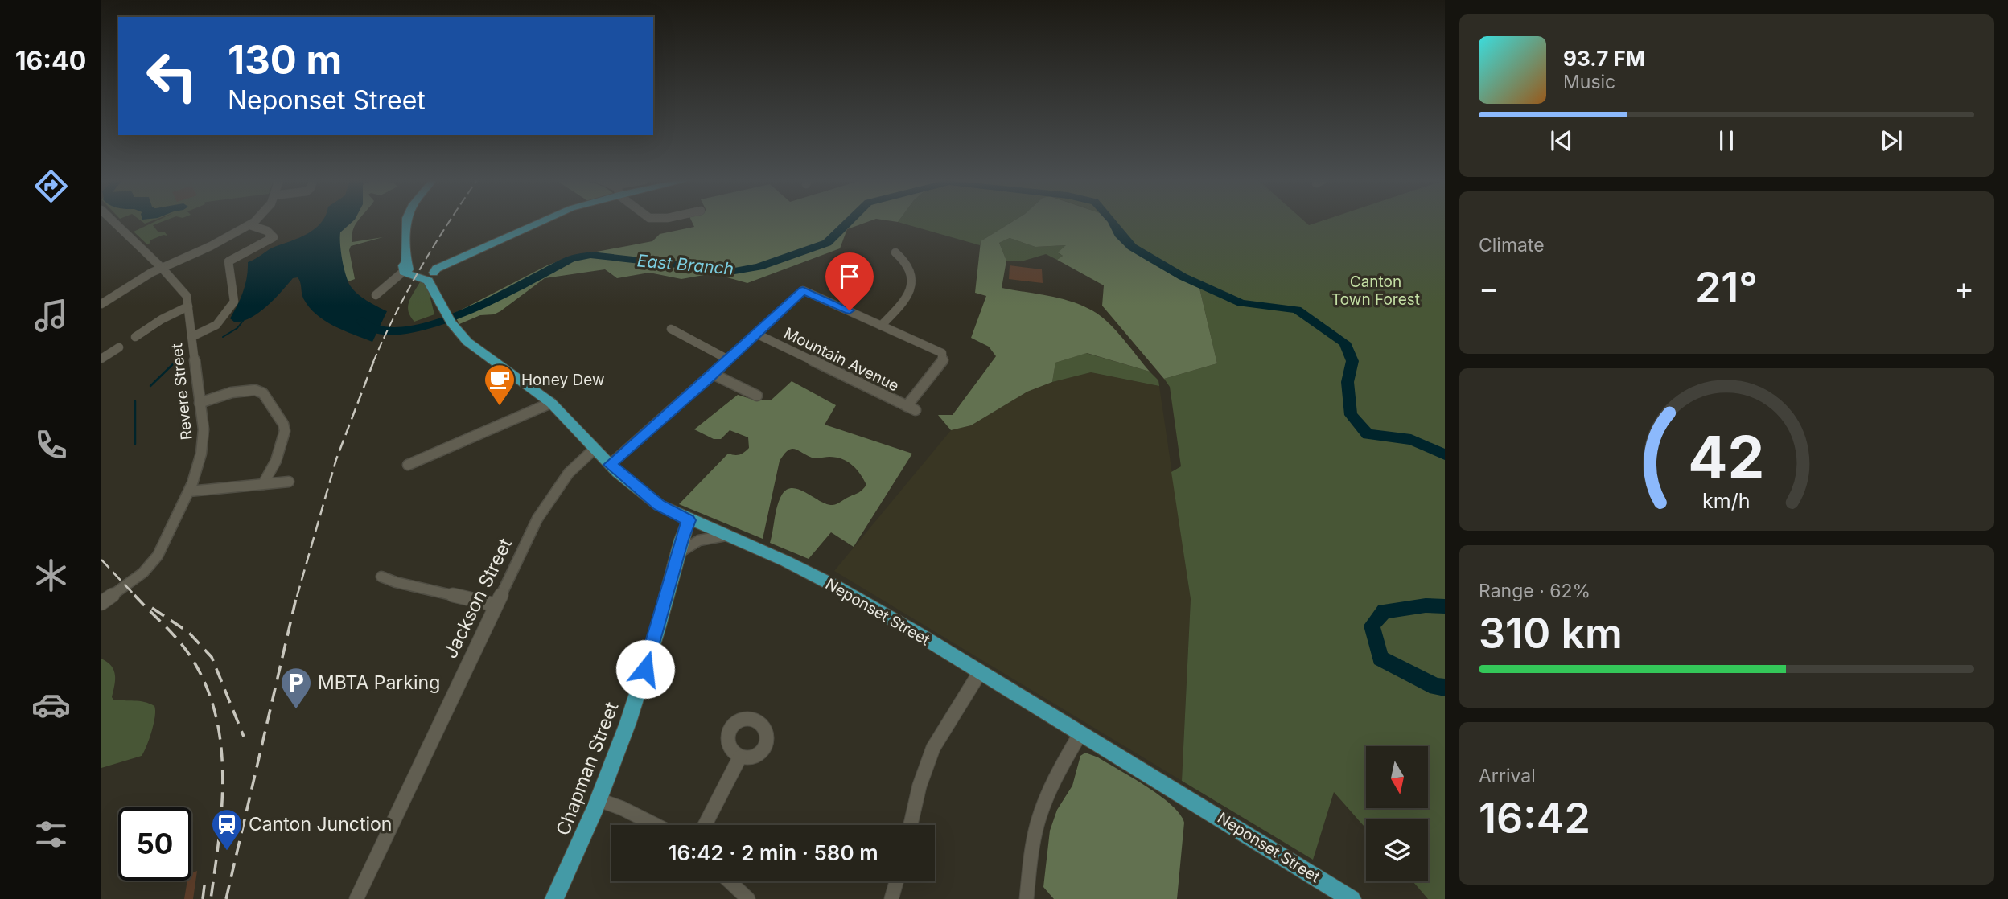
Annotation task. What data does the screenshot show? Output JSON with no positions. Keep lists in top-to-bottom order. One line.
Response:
{"streets":{"main road":["Neponset Street","Chapman Street"],"street":["Mountain Avenue","Revere Street","Jackson Street"]},"crossings":[["Jackson Street","Neponset Street"],["Neponset Street","Chapman Street"]],"water":["East Branch"],"parks":["Canton Town Forest"],"places":{"cafe":["Honey Dew"],"parking":["MBTA Parking"],"station":["Canton Junction"]},"north":"bottom","page":{"tabs":"16:40","turn":["130 m","Neponset Street"],"song":["93.7 FM","Music"],"tile":["Climate",["Range · 62%","310 km"],["Arrival","16:42"]],"heat":["−","21°","+"],"limit":"50","trip":"16:42 · 2 min · 580 m","gauge":["42","km/h"]}}
